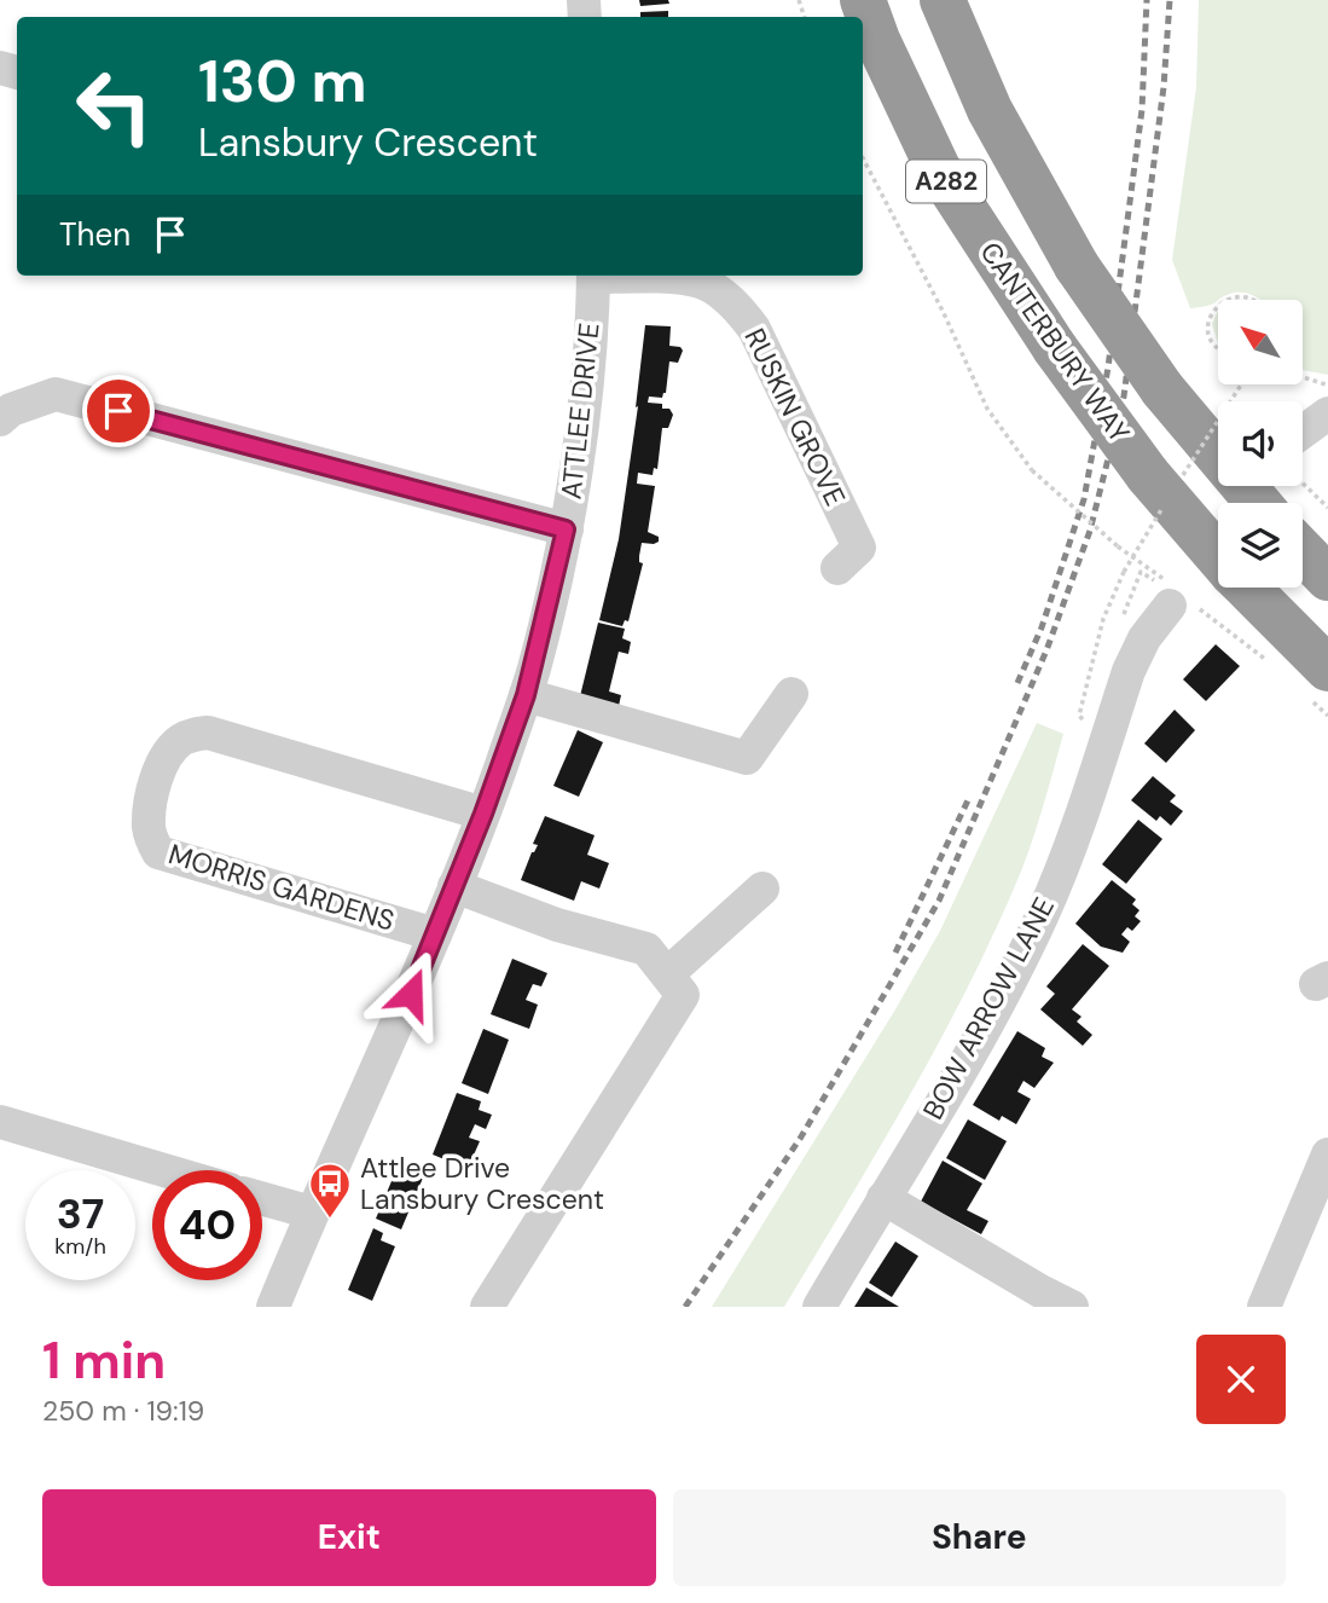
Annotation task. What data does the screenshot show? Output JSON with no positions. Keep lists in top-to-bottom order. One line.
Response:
{"streets":{"highway":["A282","CANTERBURY WAY"],"street":["ATTLEE DRIVE","RUSKIN GROVE","MORRIS GARDENS","BOW ARROW LANE"]},"crossings":[["ATTLEE DRIVE","MORRIS GARDENS"]],"places":{"bus stop":["Attlee Drive Lansbury Crescent"]},"north":"top left","page":{"turn":["130 m","Lansbury Crescent"],"then":"Then","speed":"37 km/h","limit":"40","heading":["1 min","250 m · 19:19"],"buttons":["Exit","Share"]}}
